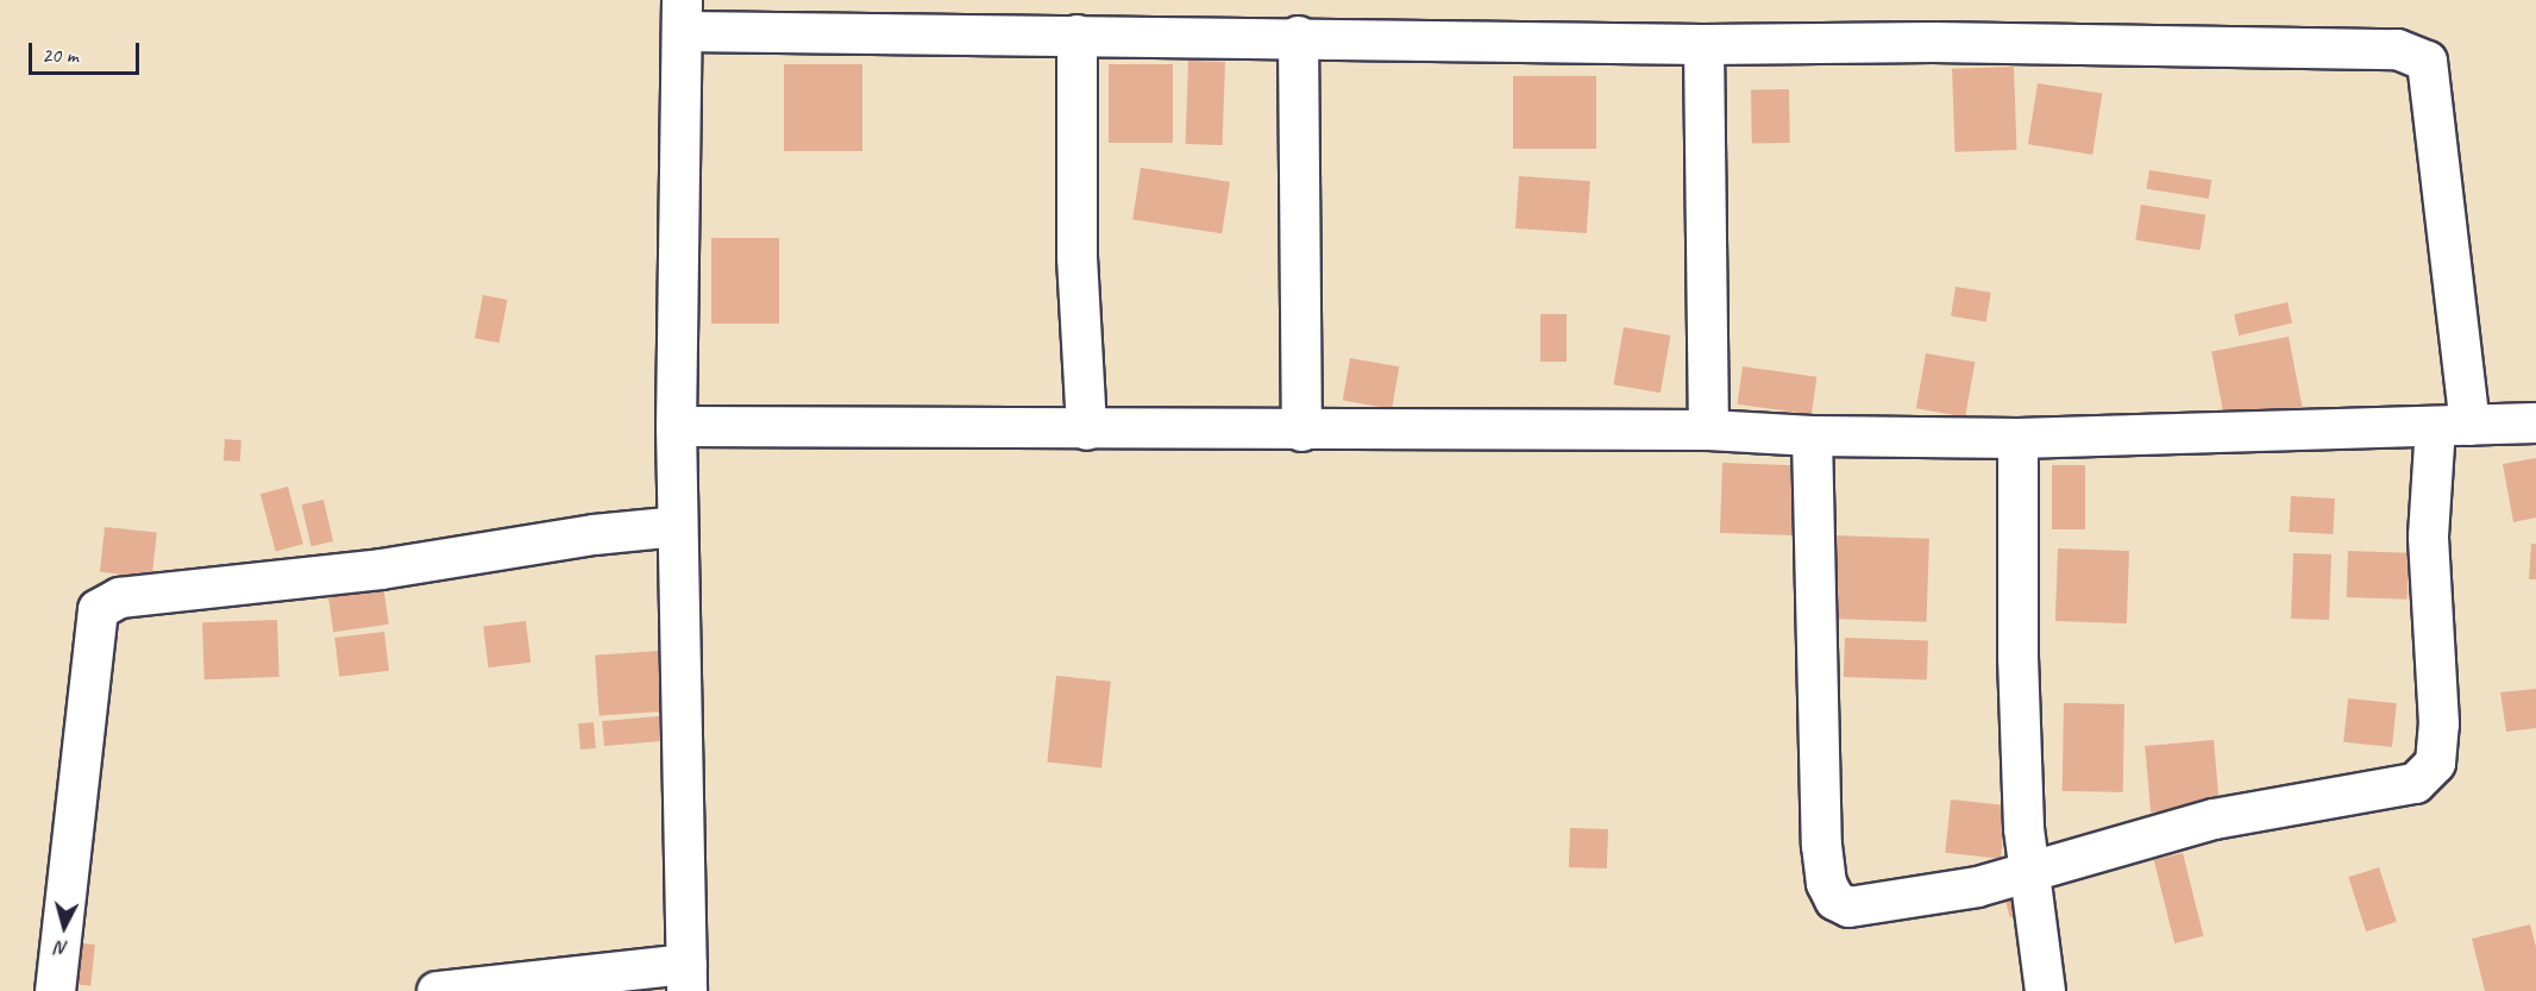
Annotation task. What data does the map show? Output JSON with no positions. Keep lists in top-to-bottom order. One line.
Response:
{"scale_bar":"20 m","north":"bottom"}
